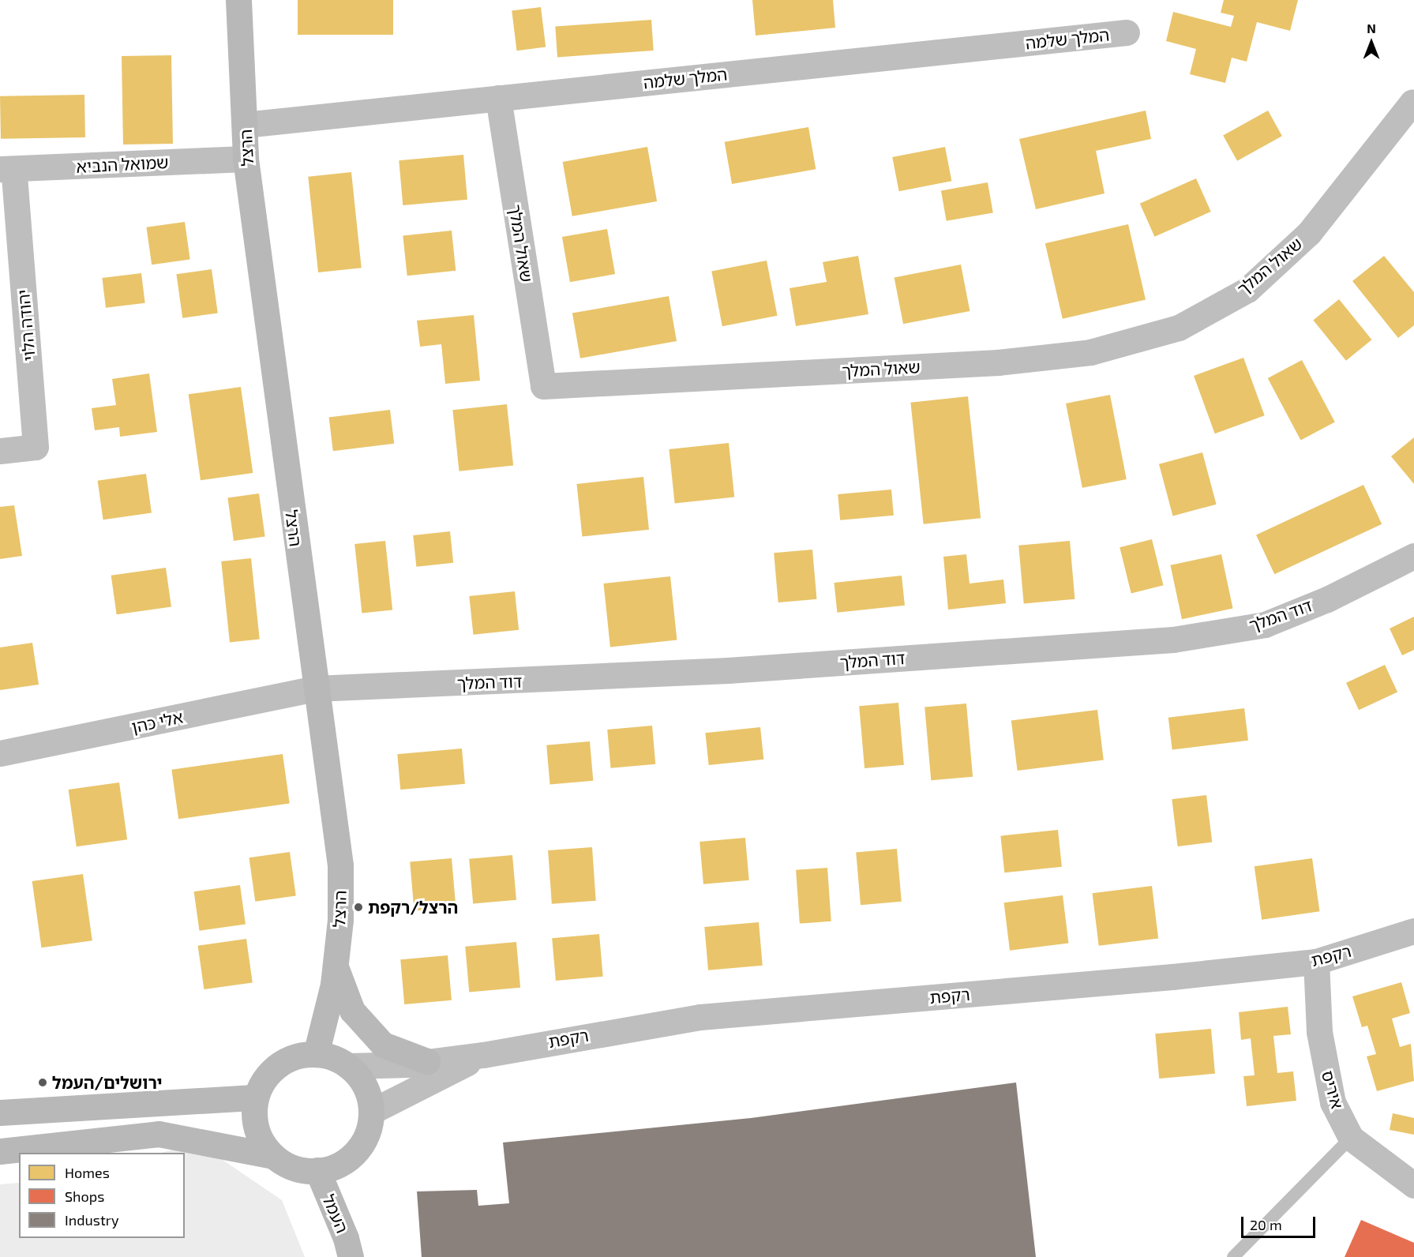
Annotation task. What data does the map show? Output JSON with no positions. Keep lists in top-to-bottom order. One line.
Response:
{"streets":{"street":["המלך שלמה","הרצל","שמואל הנביא","שאול המלך","יהודה הלוי","דוד המלך","אלי כהן","רקפת","איריס","העמל"]},"crossings":[["המלך שלמה","הרצל"],["המלך שלמה","שאול המלך"],["הרצל","שמואל הנביא"],["הרצל","דוד המלך"],["הרצל","אלי כהן"],["הרצל","רקפת"],["הרצל","העמל"],["שמואל הנביא","יהודה הלוי"],["דוד המלך","אלי כהן"],["רקפת","איריס"],["רקפת","העמל"]],"places":["הרצל/רקפת","ירושלים/העמל"],"legend":["Homes","Shops","Industry"],"scale_bar":"20 m","north":"top"}
